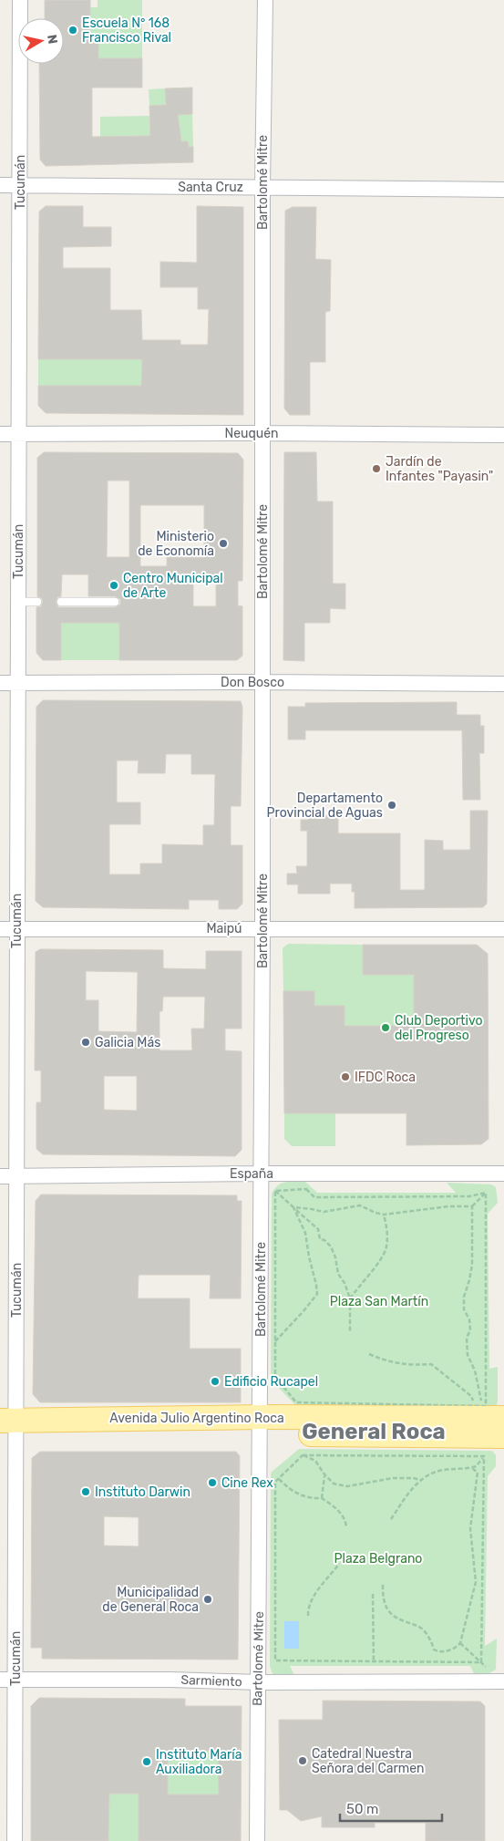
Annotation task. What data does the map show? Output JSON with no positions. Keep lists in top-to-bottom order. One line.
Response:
{"streets":{"main road":["Avenida Julio Argentino Roca"],"street":["Tucumán","Bartolomé Mitre","Santa Cruz","Neuquén","Don Bosco","Maipú","España","Sarmiento"]},"crossings":[["Tucumán","Santa Cruz"],["Tucumán","Neuquén"],["Tucumán","Don Bosco"],["Tucumán","Maipú"],["Tucumán","España"],["Tucumán","Avenida Julio Argentino Roca"],["Tucumán","Sarmiento"],["Bartolomé Mitre","Santa Cruz"],["Bartolomé Mitre","Neuquén"],["Bartolomé Mitre","Don Bosco"],["Bartolomé Mitre","Maipú"],["Bartolomé Mitre","España"],["Bartolomé Mitre","Avenida Julio Argentino Roca"],["Bartolomé Mitre","Sarmiento"]],"districts":["General Roca"],"parks":["Plaza San Martín","Plaza Belgrano"],"places":["Escuela N° 168 Francisco Rival","Jardín de Infantes \"Payasin\"","Ministerio de Economía","Centro Municipal de Arte","Departamento Provincial de Aguas","Club Deportivo del Progreso","Galicia Más","IFDC Roca","Edificio Rucapel","Cine Rex","Instituto Darwin","Municipalidad de General Roca","Catedral Nuestra Señora del Carmen","Instituto María Auxiliadora"],"scale_bar":"50 m","north":"right"}
